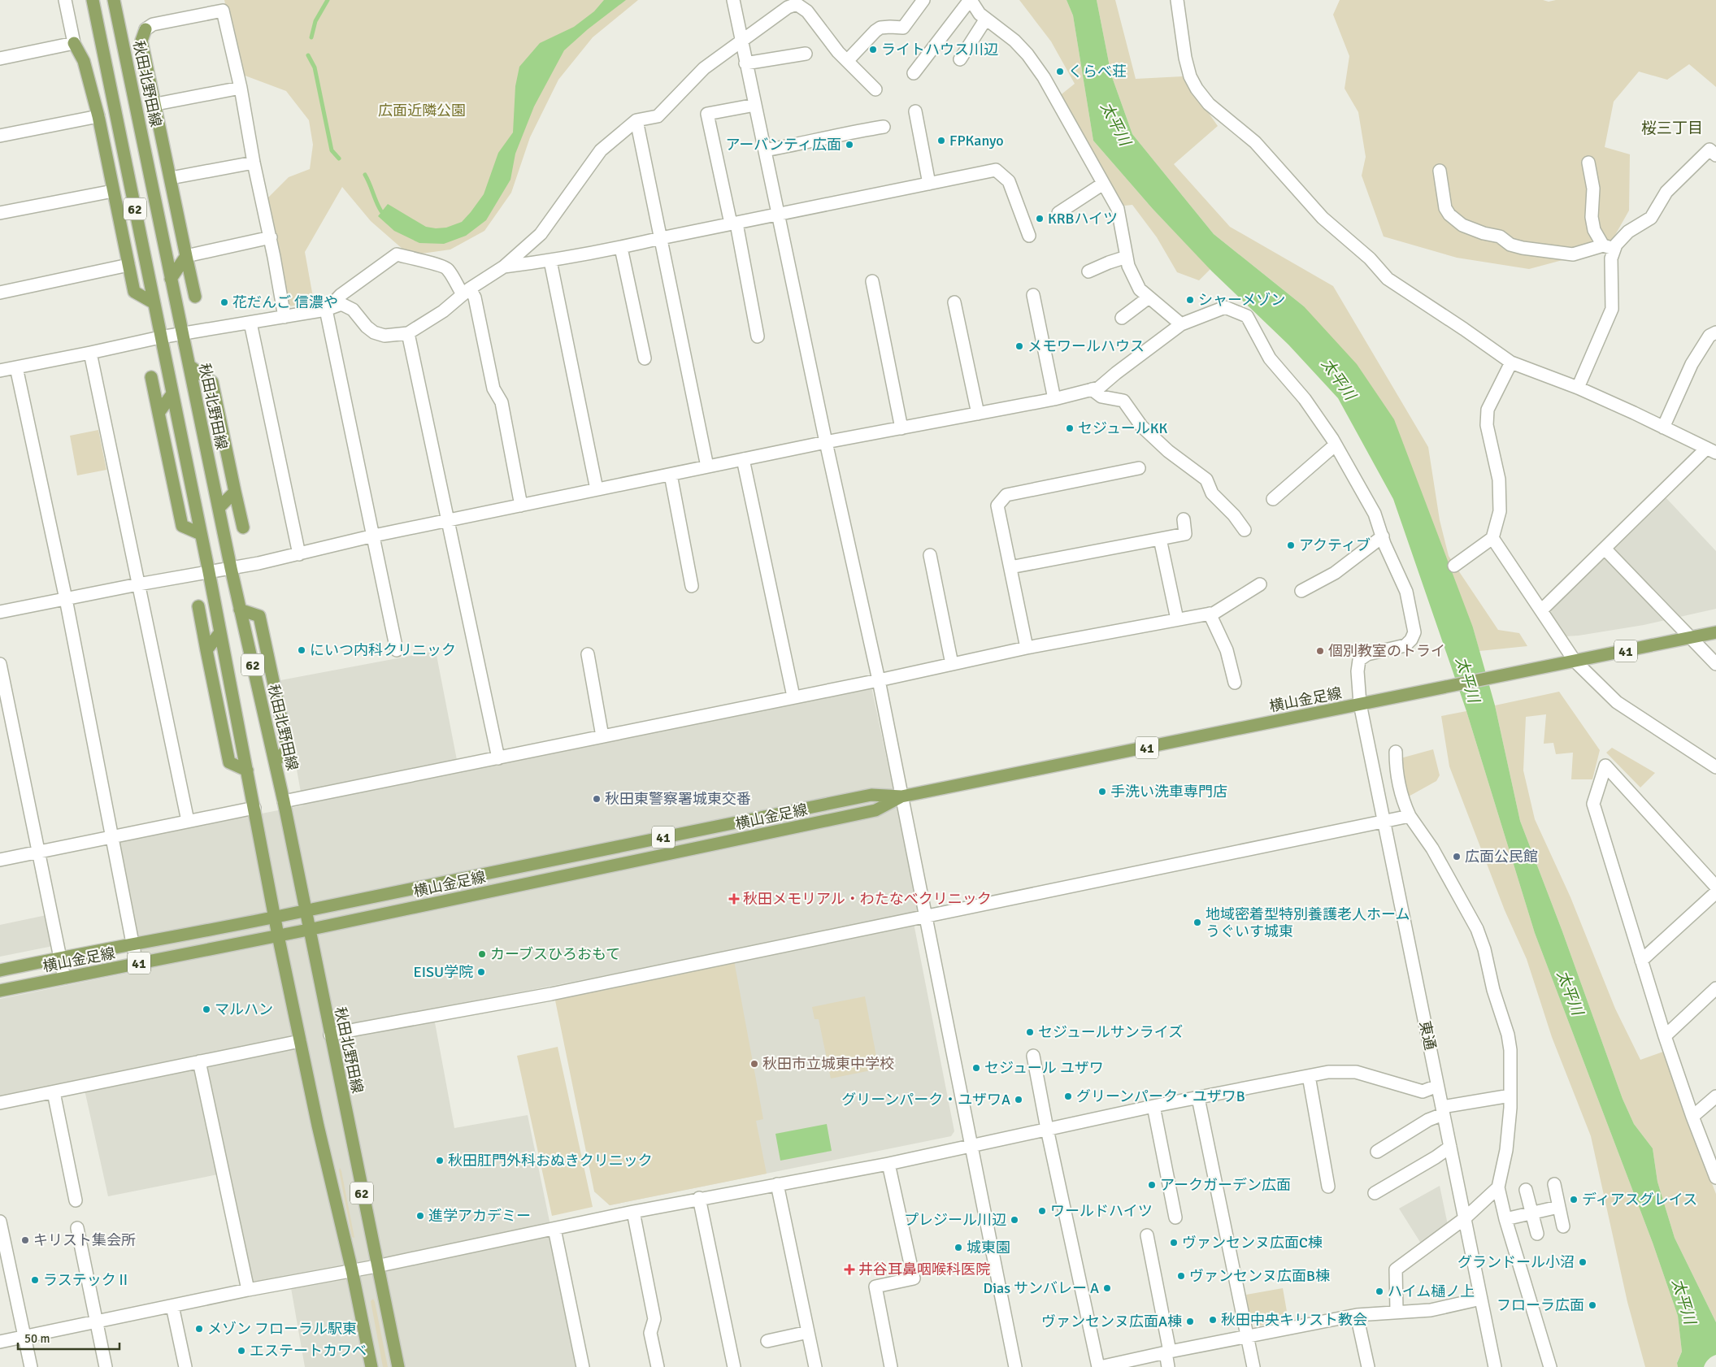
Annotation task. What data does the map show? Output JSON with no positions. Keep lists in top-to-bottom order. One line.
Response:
{"streets":{"main road":["秋田北野田線","62","41","横山金足線"],"street":["東通"]},"crossings":[["秋田北野田線","横山金足線"],["62","横山金足線"],["横山金足線","東通"]],"districts":["桜三丁目"],"water":["太平川"],"parks":["広面近隣公園"],"places":{"other":["ライトハウス川辺","くらべ荘","FPKanyo","アーバンティ広面","KRBハイツ","シャーメゾン","花だんご 信濃や","メモワールハウス","セジュールKK","アクティブ","にいつ内科クリニック","個別教室のトライ","手洗い洗車専門店","秋田東警察署城東交番","広面公民館","地域密着型特別養護老人ホーム うぐいす城東","カーブスひろおもて","EISU学院","マルハン","セジュールサンライズ","秋田市立城東中学校","セジュール ユザワ","グリーンパーク・ユザワB","グリーンパーク・ユザワA","秋田肛門外科おぬきクリニック","アークガーデン広面","ディアスグレイス","ワールドハイツ","進学アカデミー","プレジール川辺","キリスト集会所","ヴァンセンヌ広面C棟","城東園","グランドール小沼","ヴァンセンヌ広面B棟","ラステックⅡ","Dias サンバレー A","ハイム樋ノ上","フローラ広面","秋田中央キリスト教会","ヴァンセンヌ広面A棟","メゾン フローラル駅東","エステートカワベ"],"health":["秋田メモリアル・わたなべクリニック","井谷耳鼻咽喉科医院"]},"scale_bar":"50 m"}
